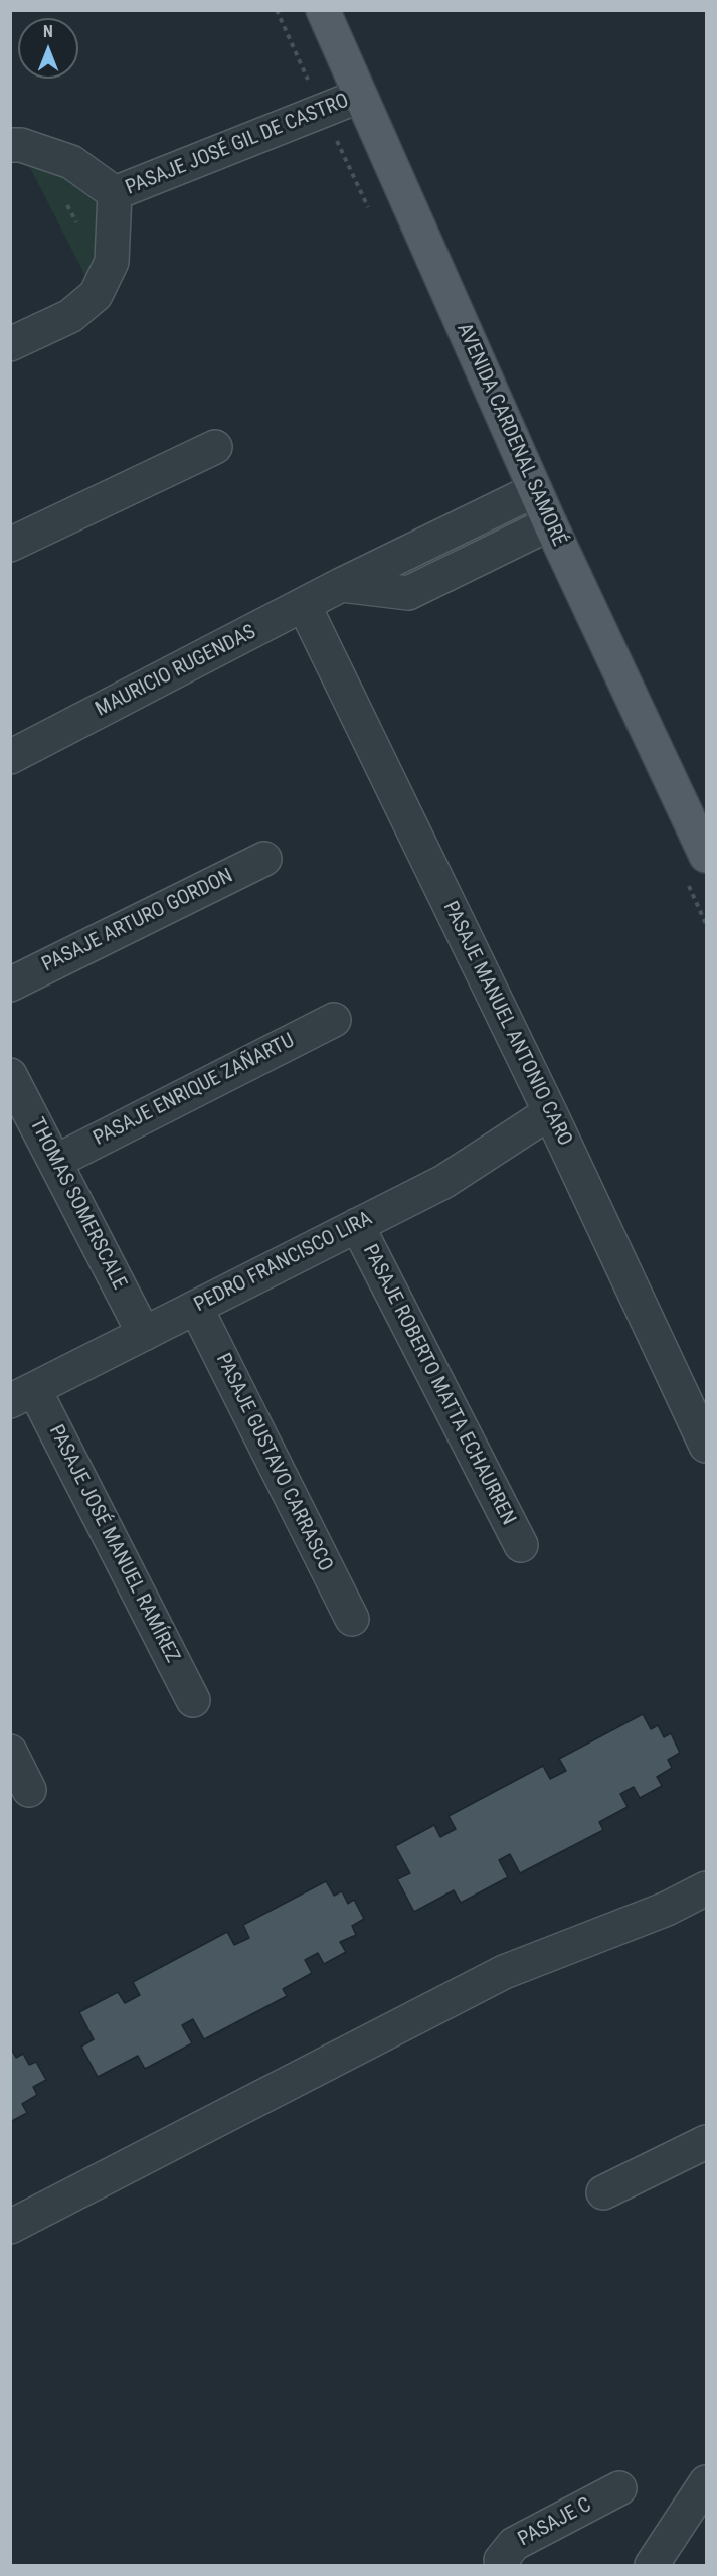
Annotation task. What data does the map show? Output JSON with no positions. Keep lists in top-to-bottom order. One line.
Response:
{"streets":{"main road":["AVENIDA CARDENAL SAMORÉ"],"street":["PASAJE JOSÉ GIL DE CASTRO","MAURICIO RUGENDAS","PASAJE ARTURO GORDON","PASAJE MANUEL ANTONIO CARO","PASAJE ENRIQUE ZAÑARTU","THOMAS SOMERSCALE","PEDRO FRANCISCO LIRA","PASAJE ROBERTO MATTA ECHAURREN","PASAJE GUSTAVO CARRASCO","PASAJE JOSÉ MANUEL RAMÍREZ","PASAJE C"]},"crossings":[["PASAJE JOSÉ GIL DE CASTRO","AVENIDA CARDENAL SAMORÉ"],["AVENIDA CARDENAL SAMORÉ","MAURICIO RUGENDAS"],["MAURICIO RUGENDAS","PASAJE MANUEL ANTONIO CARO"],["PASAJE MANUEL ANTONIO CARO","PEDRO FRANCISCO LIRA"],["PASAJE ENRIQUE ZAÑARTU","THOMAS SOMERSCALE"],["THOMAS SOMERSCALE","PEDRO FRANCISCO LIRA"],["PEDRO FRANCISCO LIRA","PASAJE ROBERTO MATTA ECHAURREN"],["PEDRO FRANCISCO LIRA","PASAJE GUSTAVO CARRASCO"],["PEDRO FRANCISCO LIRA","PASAJE JOSÉ MANUEL RAMÍREZ"]],"north":"top"}
